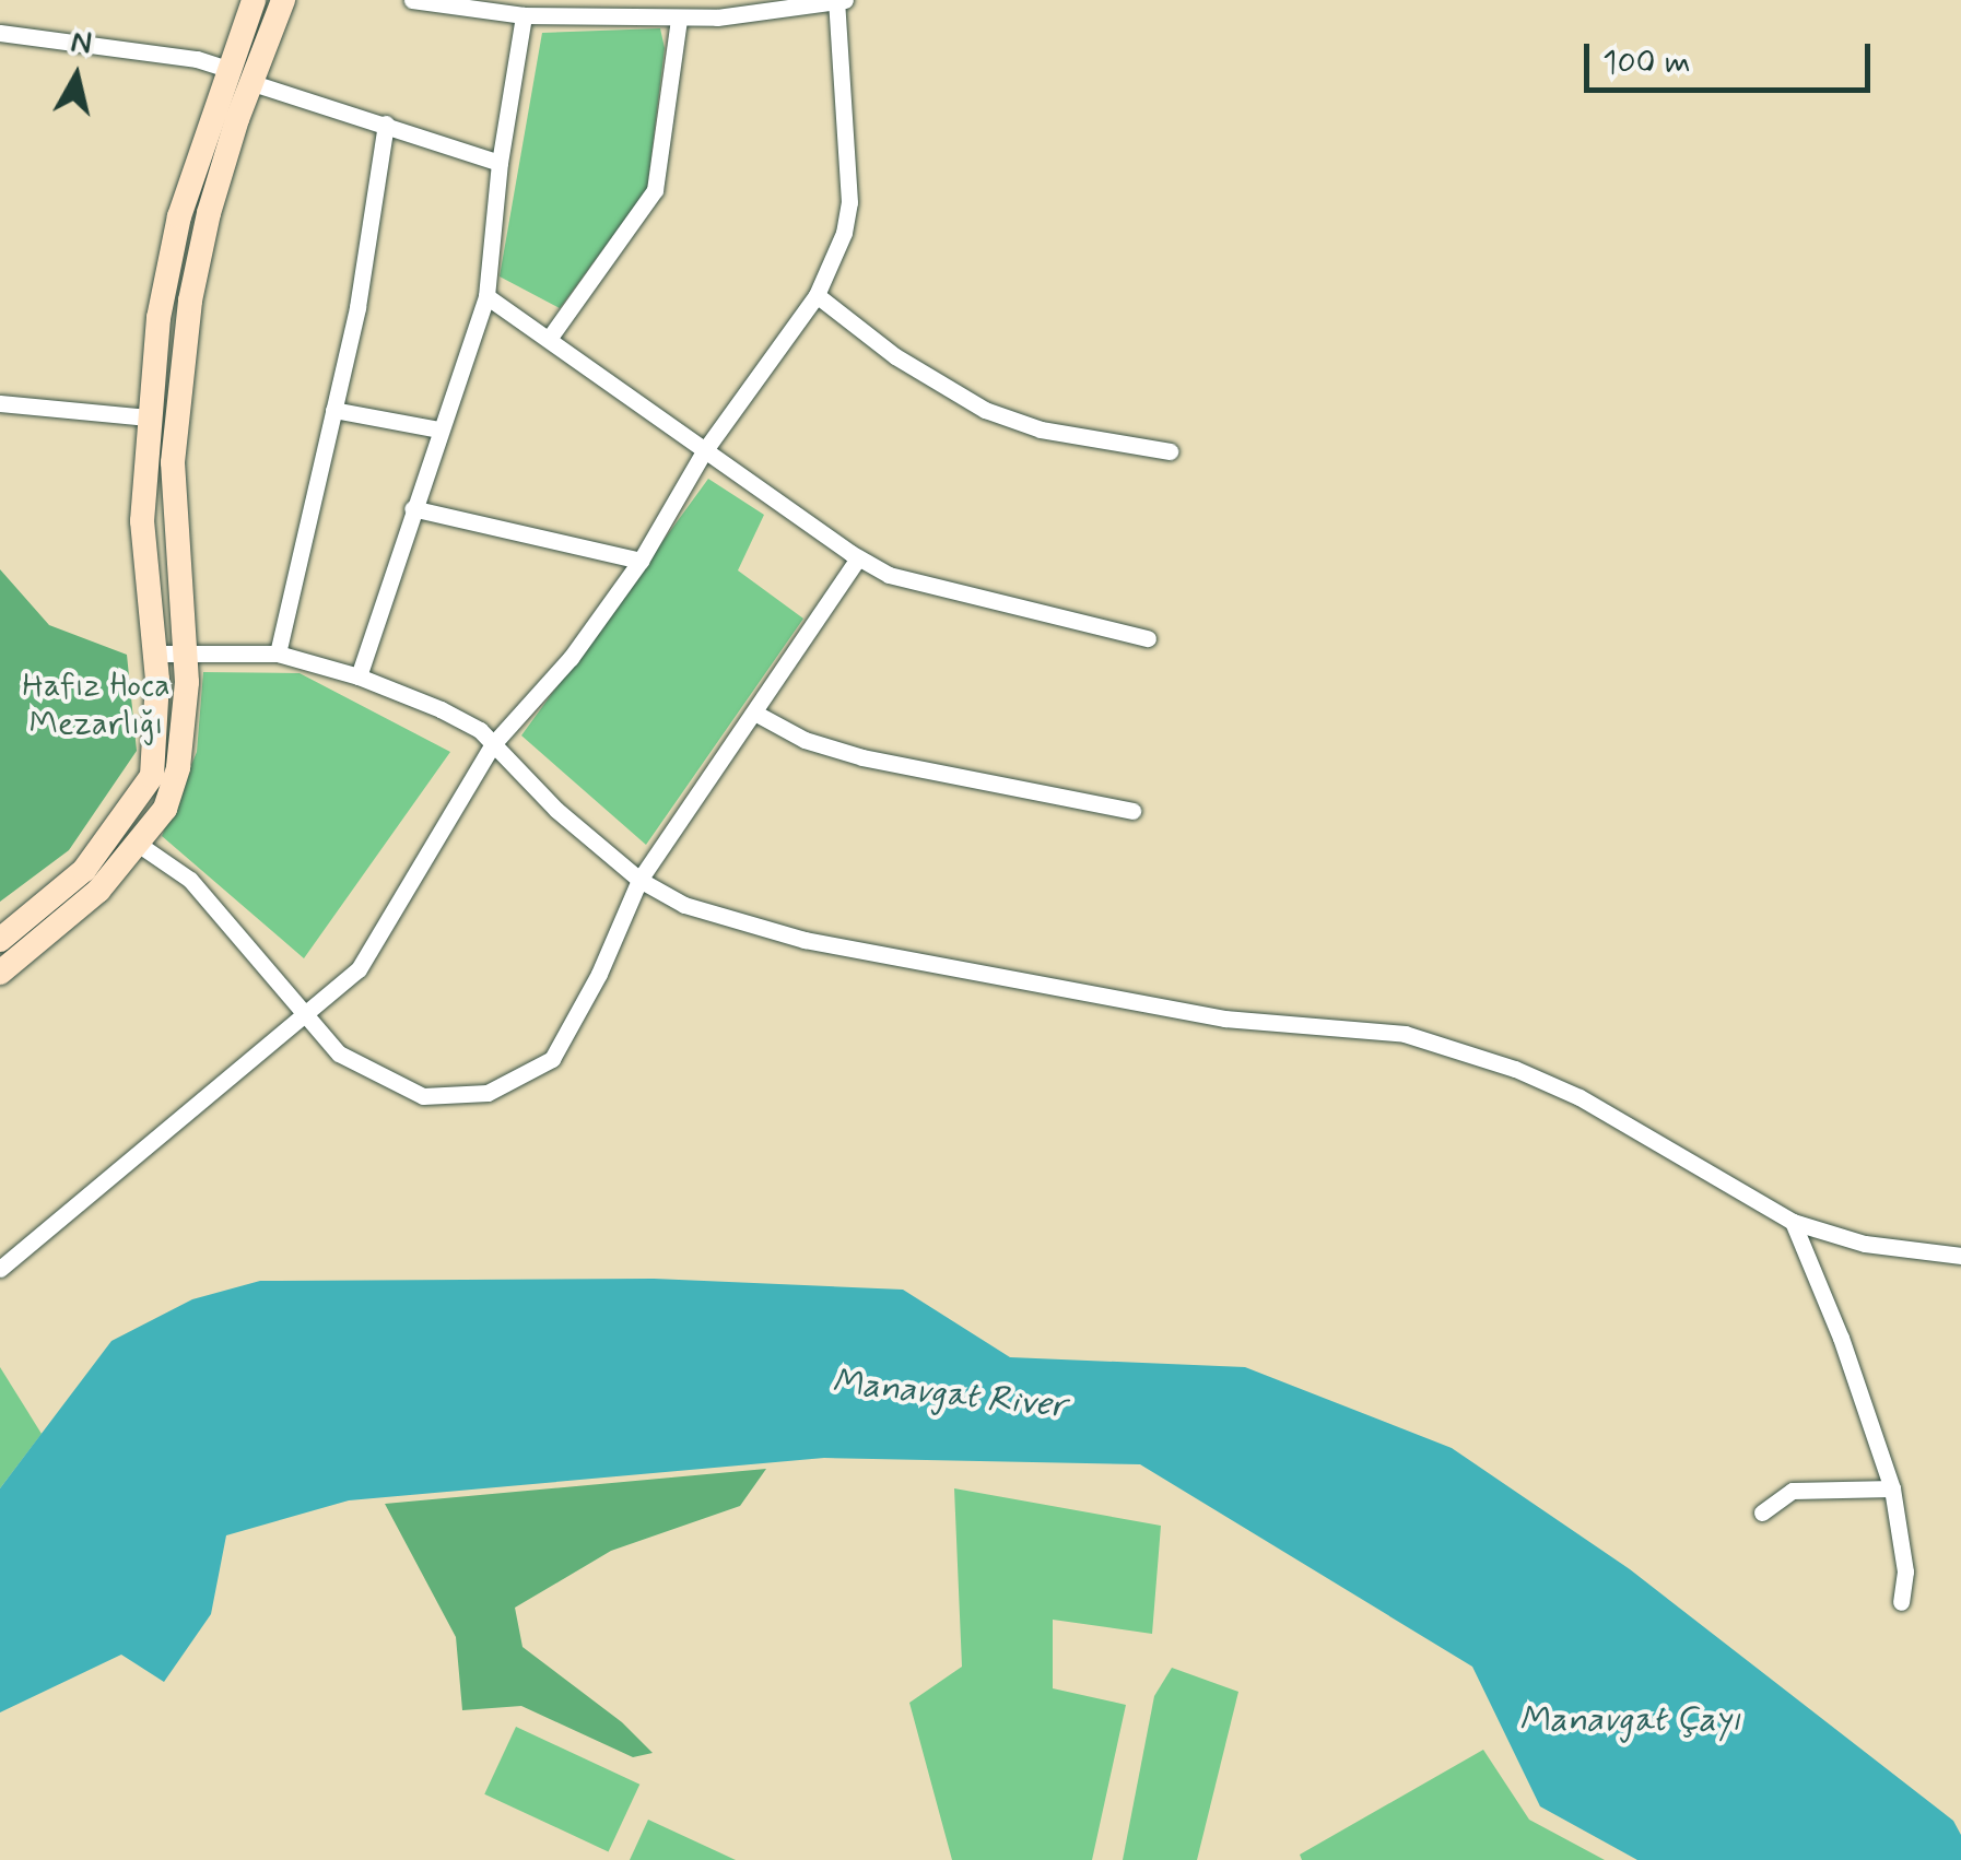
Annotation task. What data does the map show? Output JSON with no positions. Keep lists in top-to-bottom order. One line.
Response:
{"water":["Manavgat River","Manavgat Çayı"],"parks":["Hafız Hoca Mezarlığı"],"scale_bar":"100 m","north":"top"}
